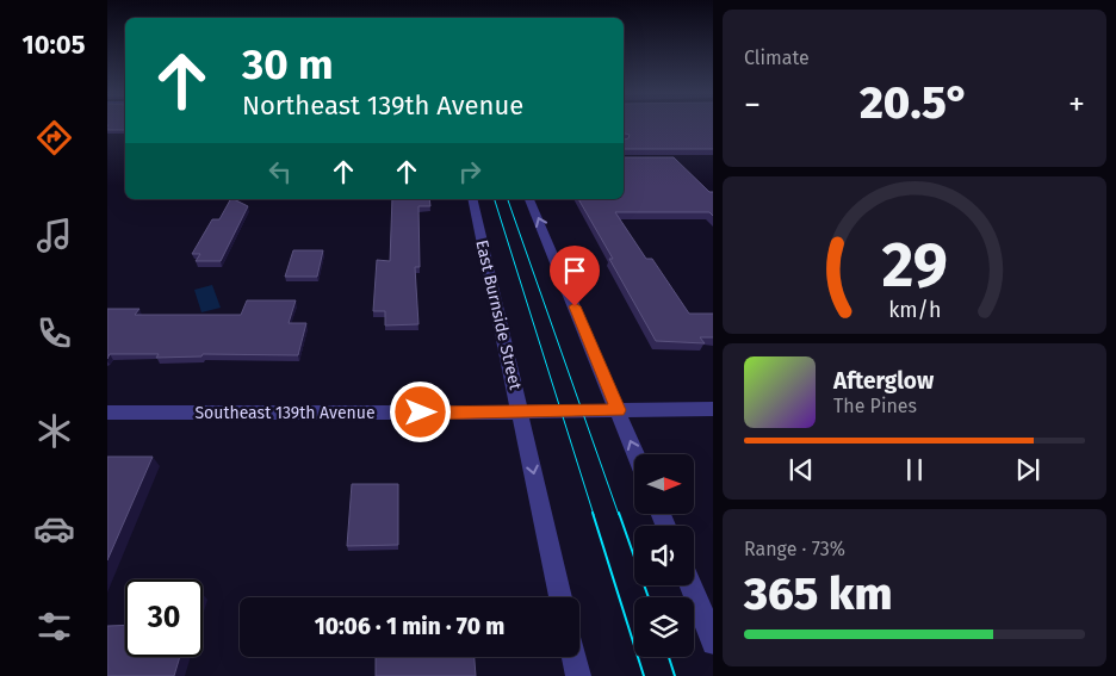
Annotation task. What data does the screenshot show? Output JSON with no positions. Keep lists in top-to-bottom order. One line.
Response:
{"streets":{"street":["East Burnside Street","Southeast 139th Avenue"]},"crossings":[["East Burnside Street","Southeast 139th Avenue"]],"north":"right","page":{"tabs":"10:05","tile":["Climate",["Range · 73%","365 km"]],"turn":["30 m","Northeast 139th Avenue"],"heat":["−","20.5°","+"],"song":["Afterglow","The Pines"],"limit":"30","trip":"10:06 · 1 min · 70 m","gauge":["29","km/h"]}}
